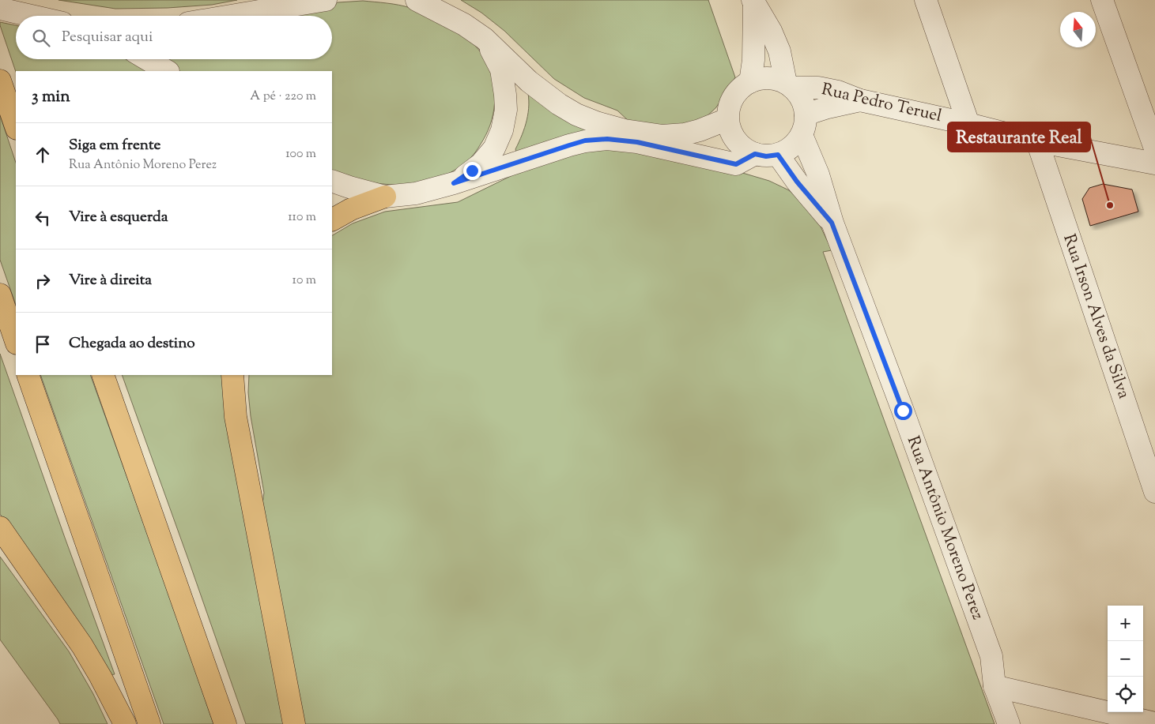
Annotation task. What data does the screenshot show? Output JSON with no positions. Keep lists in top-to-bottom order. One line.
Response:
{"streets":{"street":["Rua Pedro Teruel","Rua Irson Alves da Silva","Rua Antônio Moreno Perez"]},"crossings":[["Rua Pedro Teruel","Rua Irson Alves da Silva"],["Rua Pedro Teruel","Rua Antônio Moreno Perez"]],"places":["Restaurante Real"],"north":"top","page":{"search":"Pesquisar aqui","heading":["3 min","A pé · 220 m"],"list":[["Siga em frente","Rua Antônio Moreno Perez","100 m"],["Vire à esquerda","110 m"],["Vire à direita","10 m"],"Chegada ao destino"],"map_buttons":["+","−"]}}
